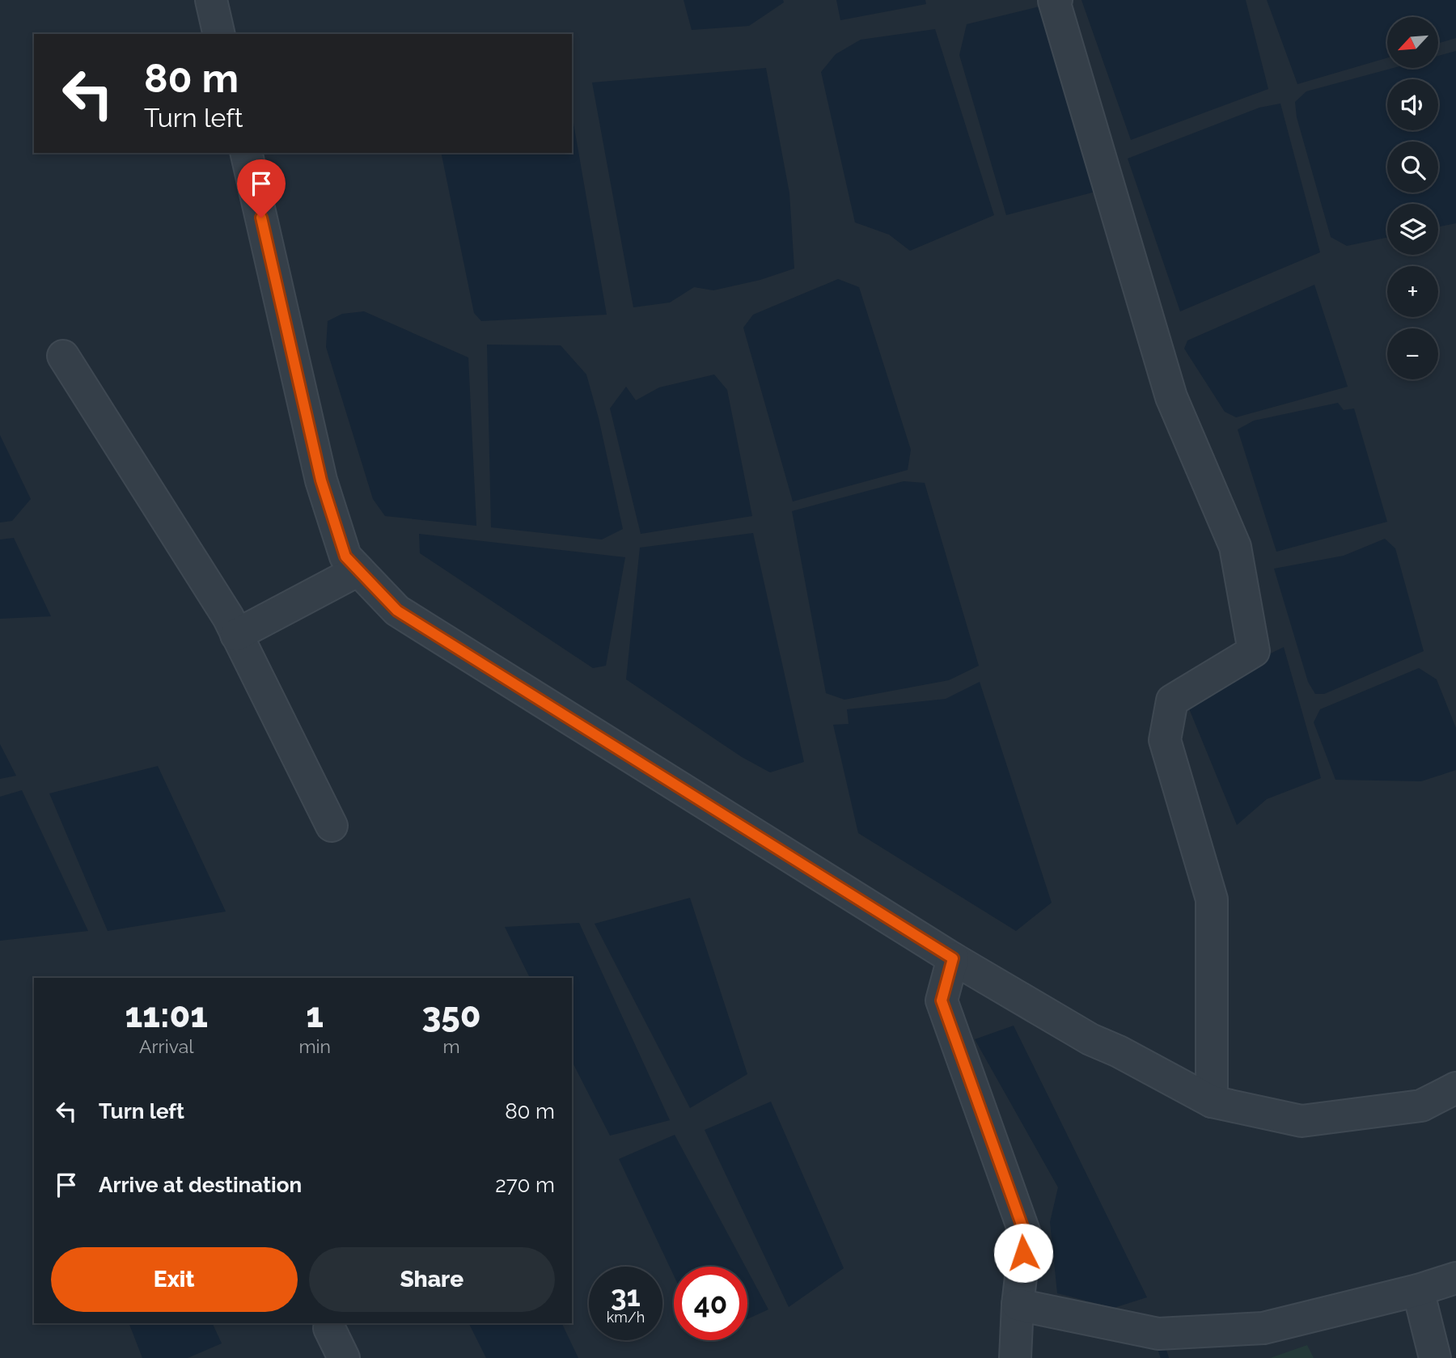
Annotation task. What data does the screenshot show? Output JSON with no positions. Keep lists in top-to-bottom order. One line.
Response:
{"north":"bottom left","page":{"map_buttons":["+","−"],"turn":["80 m","Turn left"],"eta":["11:01","Arrival","1","min","350","m"],"list":[{"name":"Turn left","value":"80 m"},{"name":"Arrive at destination","value":"270 m"}],"buttons":["Exit","Share"],"speed":"31 km/h","limit":"40"}}
